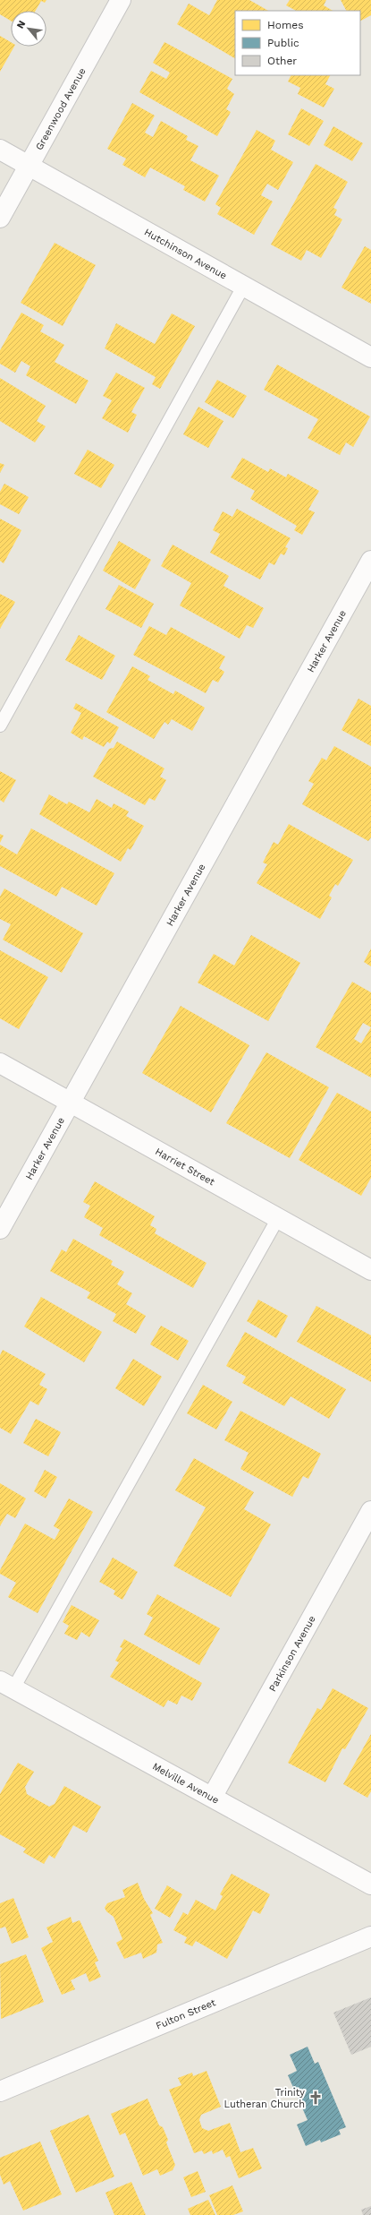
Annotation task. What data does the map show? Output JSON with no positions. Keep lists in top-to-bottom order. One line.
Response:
{"streets":{"street":["Greenwood Avenue","Hutchinson Avenue","Harker Avenue","Harriet Street","Parkinson Avenue","Melville Avenue","Fulton Street"]},"crossings":[["Greenwood Avenue","Hutchinson Avenue"],["Harker Avenue","Harriet Street"],["Parkinson Avenue","Melville Avenue"]],"places":{"church":["Trinity Lutheran Church"]},"legend":["Homes","Public","Other"],"north":"top left"}
